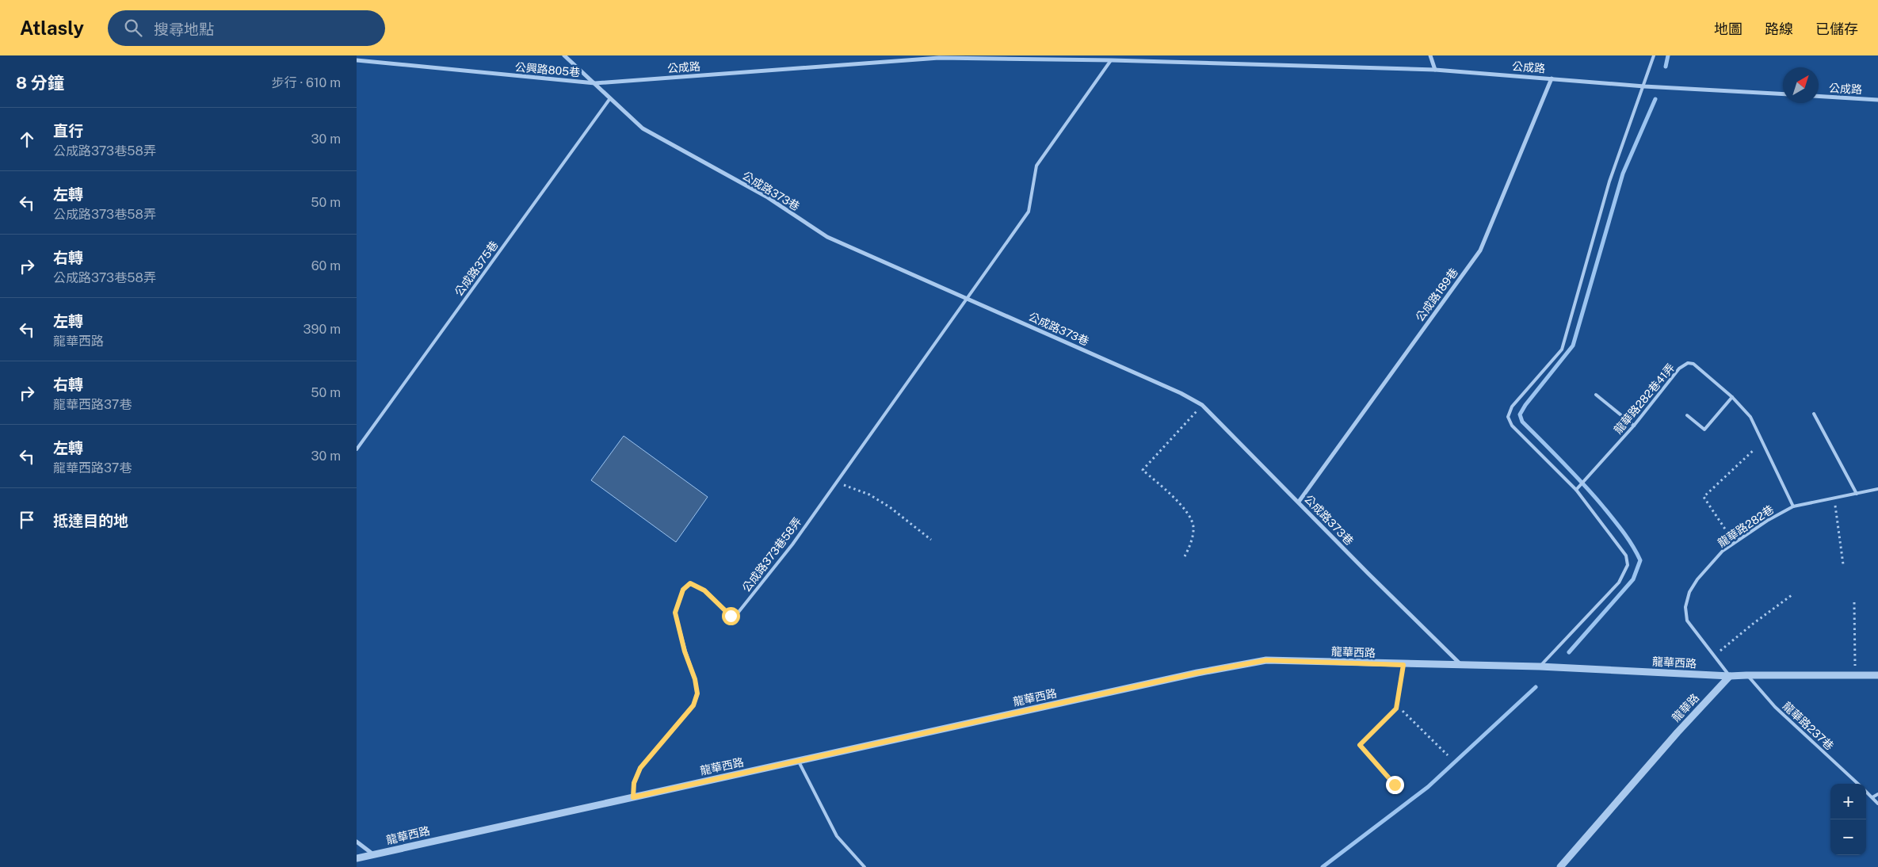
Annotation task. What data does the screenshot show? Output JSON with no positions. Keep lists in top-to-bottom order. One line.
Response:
{"streets":{"street":["公成路","公興路805巷","公成路373巷","公成路189巷","龍華西路","龍華路"],"lane":["公成路375巷","龍華路282巷41弄","龍華路282巷","公成路373巷58弄","龍華路237巷"]},"crossings":[["公成路","公興路805巷"],["公成路","公成路373巷"],["公成路","公成路189巷"],["公成路","公成路373巷58弄"],["公興路805巷","公成路373巷"],["公成路373巷","公成路375巷"],["公成路373巷","公成路189巷"],["公成路373巷","公成路373巷58弄"],["公成路373巷","龍華西路"],["龍華路282巷41弄","龍華路282巷"],["龍華路282巷","龍華西路"],["龍華路282巷","龍華路"],["公成路373巷58弄","龍華西路"],["龍華西路","龍華路"]],"north":"top right","page":{"header":"Atlasly","search":"搜尋地點","nav":["地圖","路線","已儲存"],"heading":["8 分鐘","步行 · 610 m"],"list":[["直行","公成路373巷58弄","30 m"],["左轉","公成路373巷58弄","50 m"],["右轉","公成路373巷58弄","60 m"],["左轉","龍華西路","390 m"],["右轉","龍華西路37巷","50 m"],["左轉","龍華西路37巷","30 m"],"抵達目的地"],"map_buttons":["+","−"]}}
